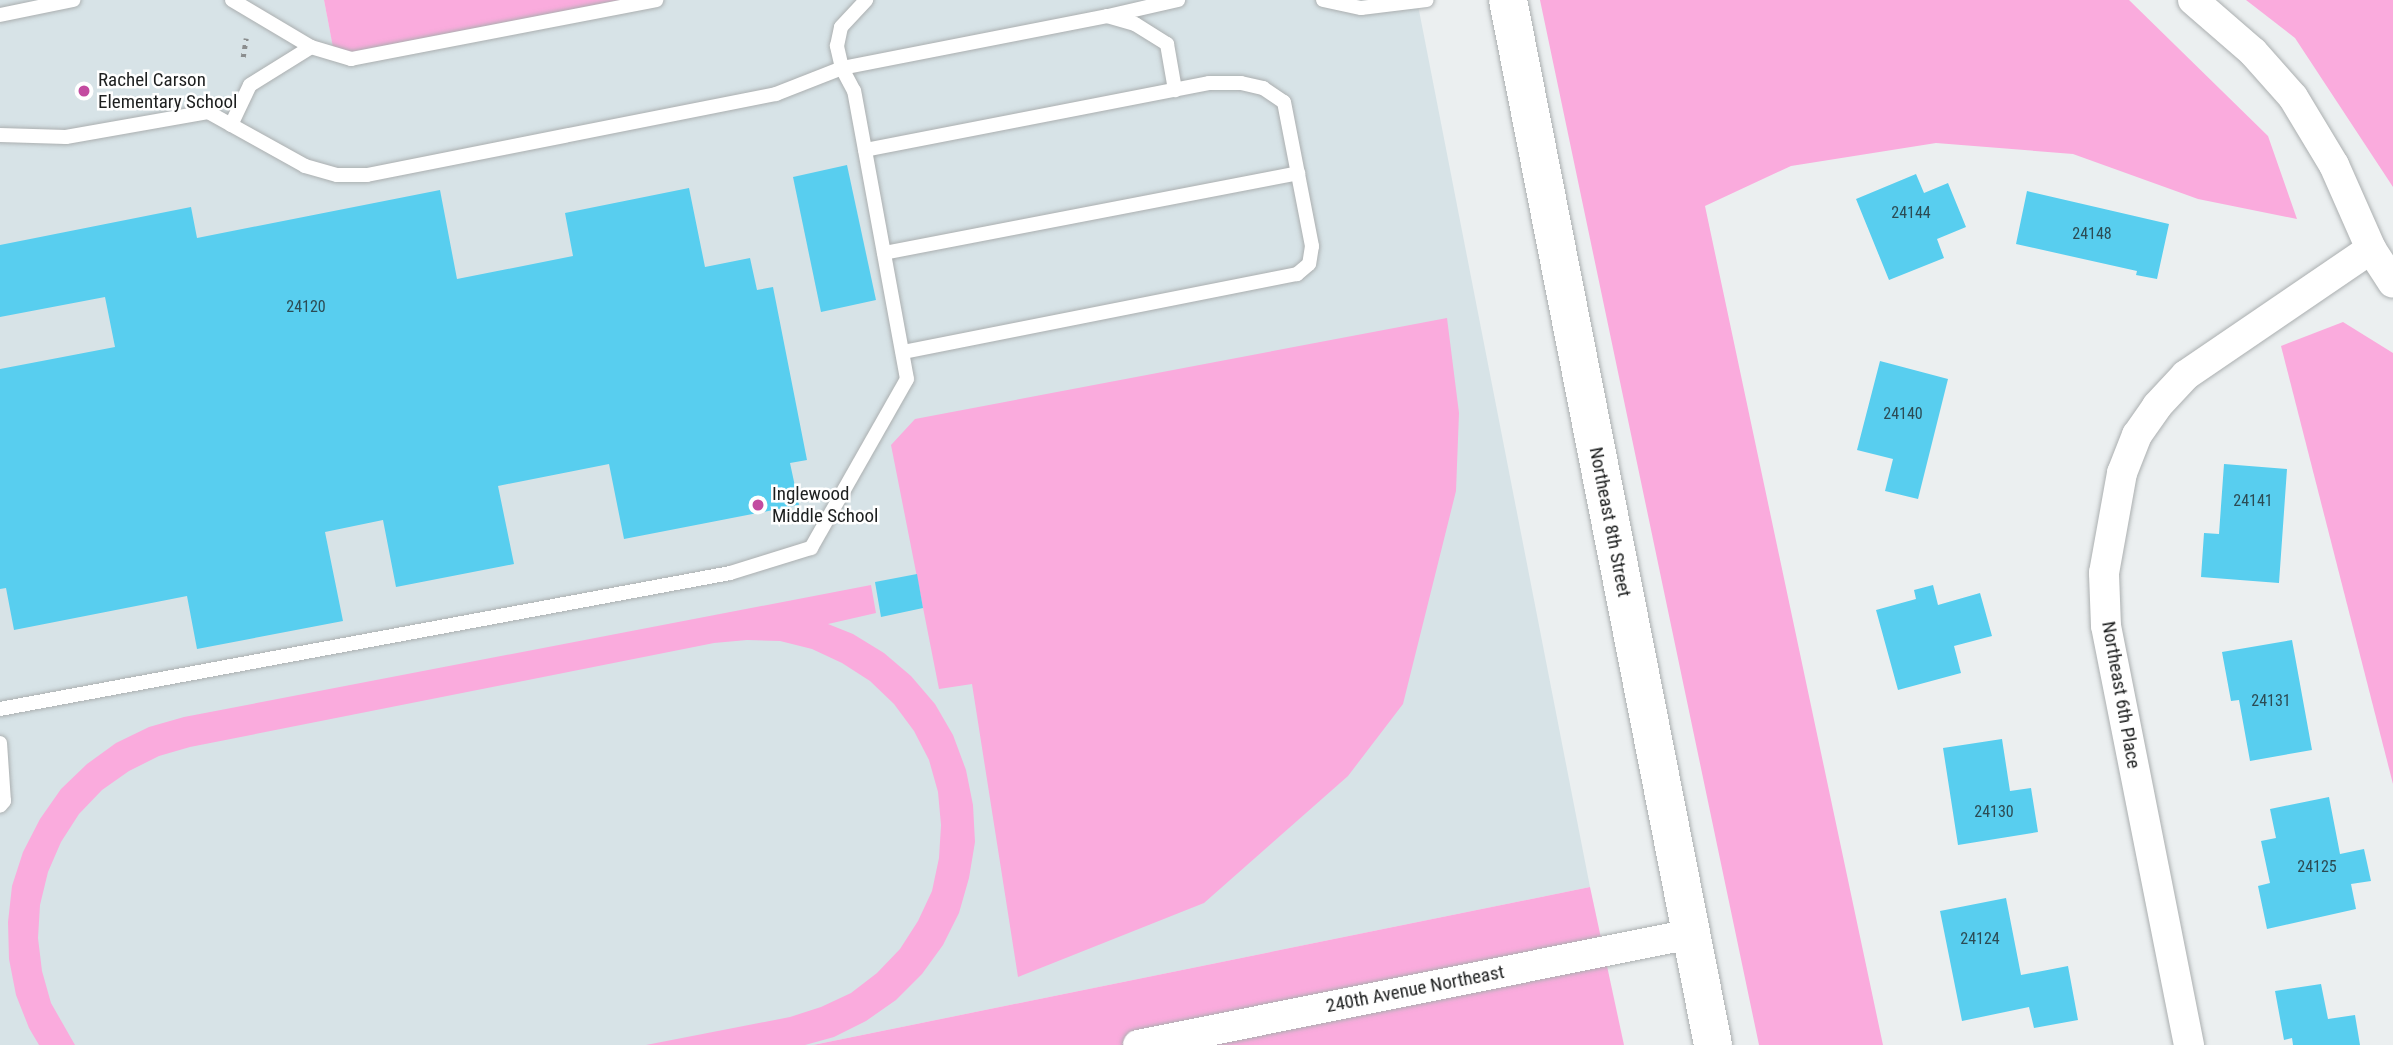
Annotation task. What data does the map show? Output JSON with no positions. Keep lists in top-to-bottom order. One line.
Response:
{"streets":{"street":["Northeast 8th Street","Northeast 6th Place","240th Avenue Northeast"]},"crossings":[["Northeast 8th Street","240th Avenue Northeast"]],"places":["Rachel Carson Elementary School","Inglewood Middle School"],"house_numbers":["24144","24148","24120","24140","24141","24131","24130","24125","24124"]}
